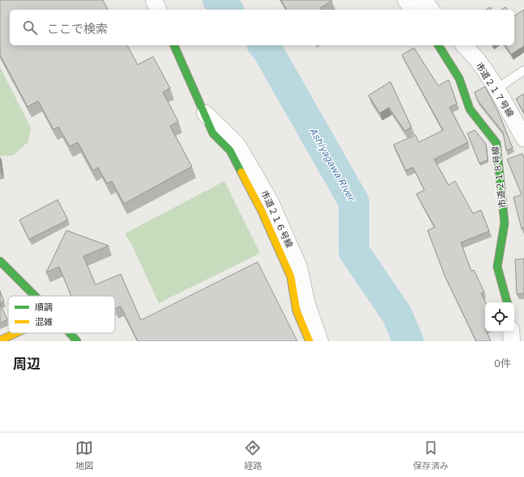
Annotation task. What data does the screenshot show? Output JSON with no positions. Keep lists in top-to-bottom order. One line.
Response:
{"streets":{"street":["市道２１７号線","市道２１８号線","市道２１６号線"]},"water":["Ashiyagawa River"],"legend":["順調","混雑"],"page":{"search":"ここで検索","heading":["周辺","0件"],"nav":["地図","経路","保存済み"]}}
